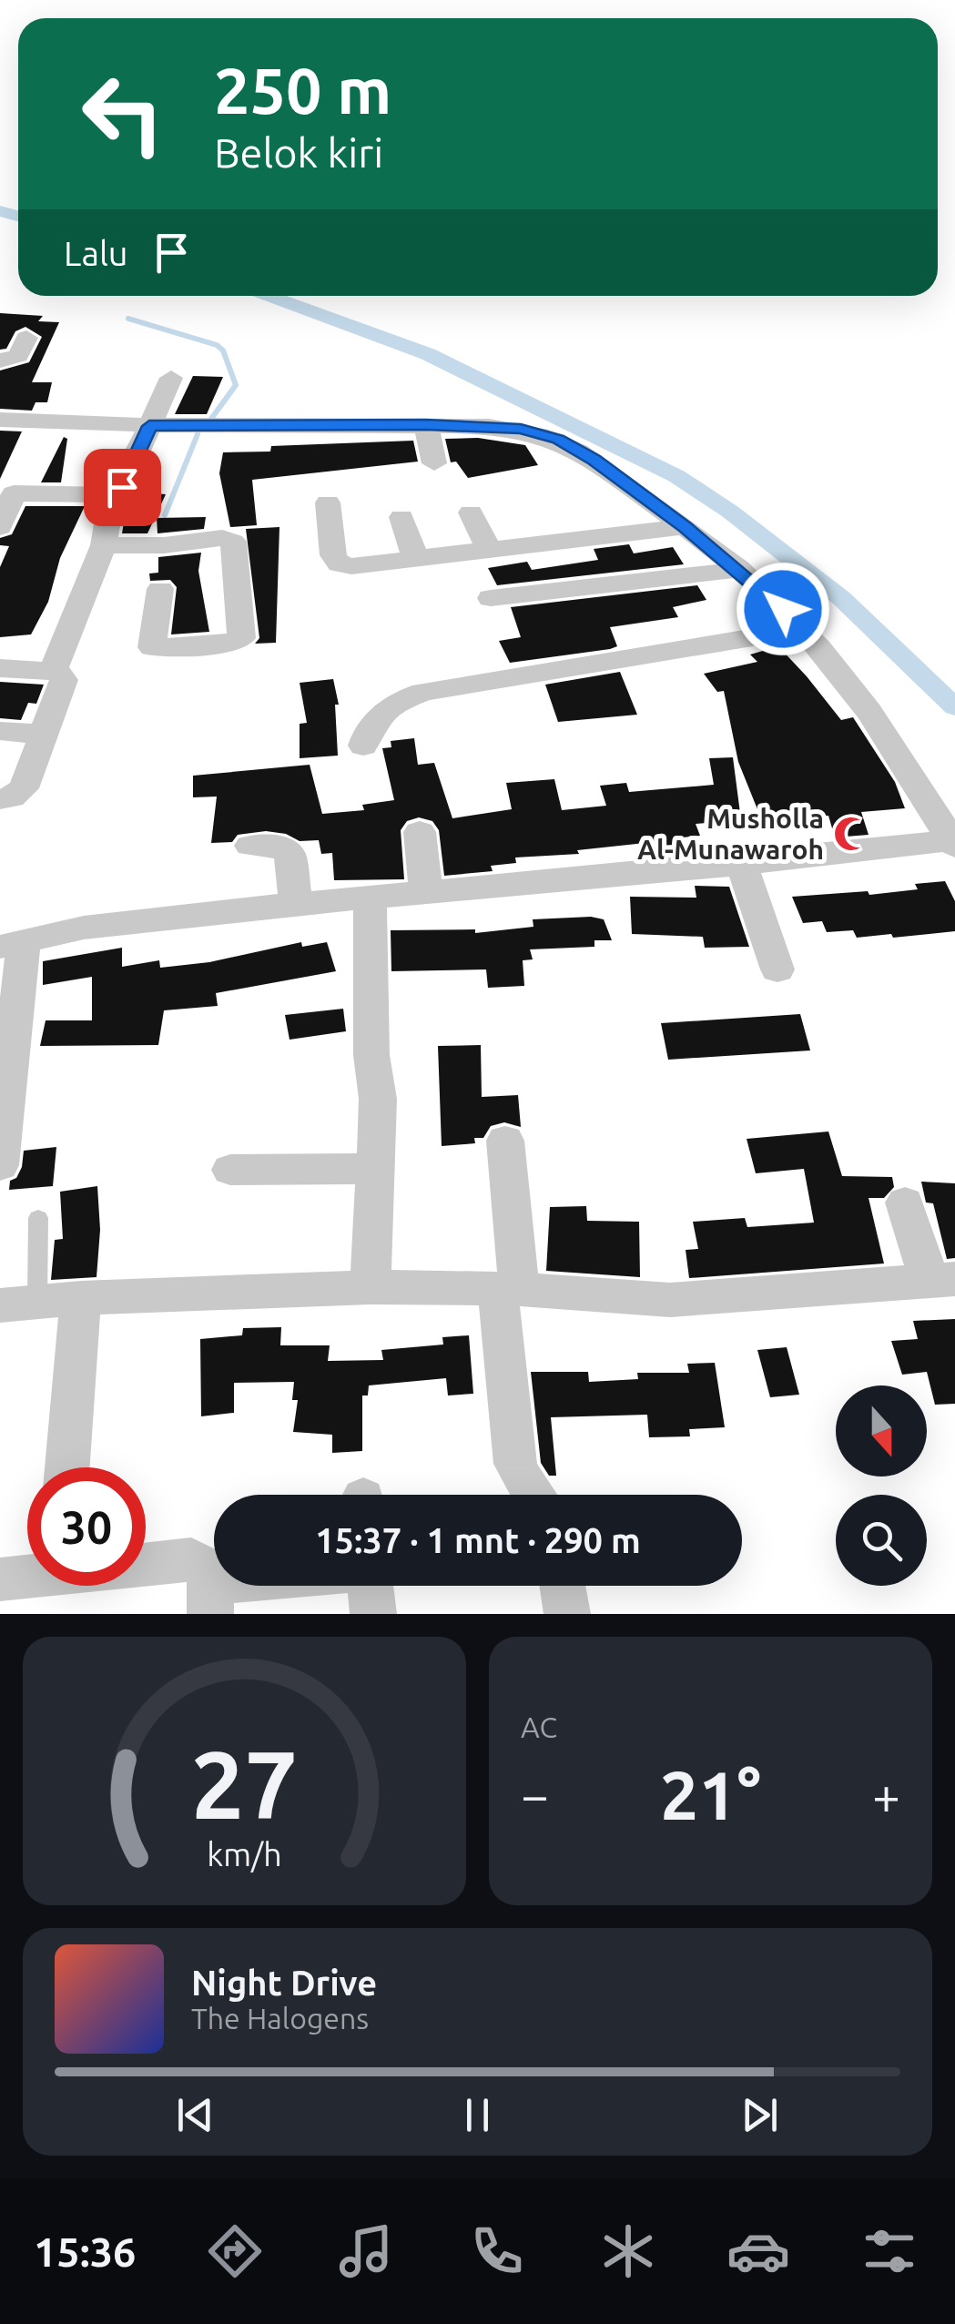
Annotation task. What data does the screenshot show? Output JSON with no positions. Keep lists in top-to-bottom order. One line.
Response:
{"places":{"mosque":["Musholla Al-Munawaroh"]},"north":"bottom","page":{"turn":["250 m","Belok kiri"],"then":"Lalu","limit":"30","trip":"15:37 · 1 mnt · 290 m","tile":"AC","heat":["−","21°","+"],"song":["Night Drive","The Halogens"],"tabs":"15:36","gauge":["27","km/h"]}}
